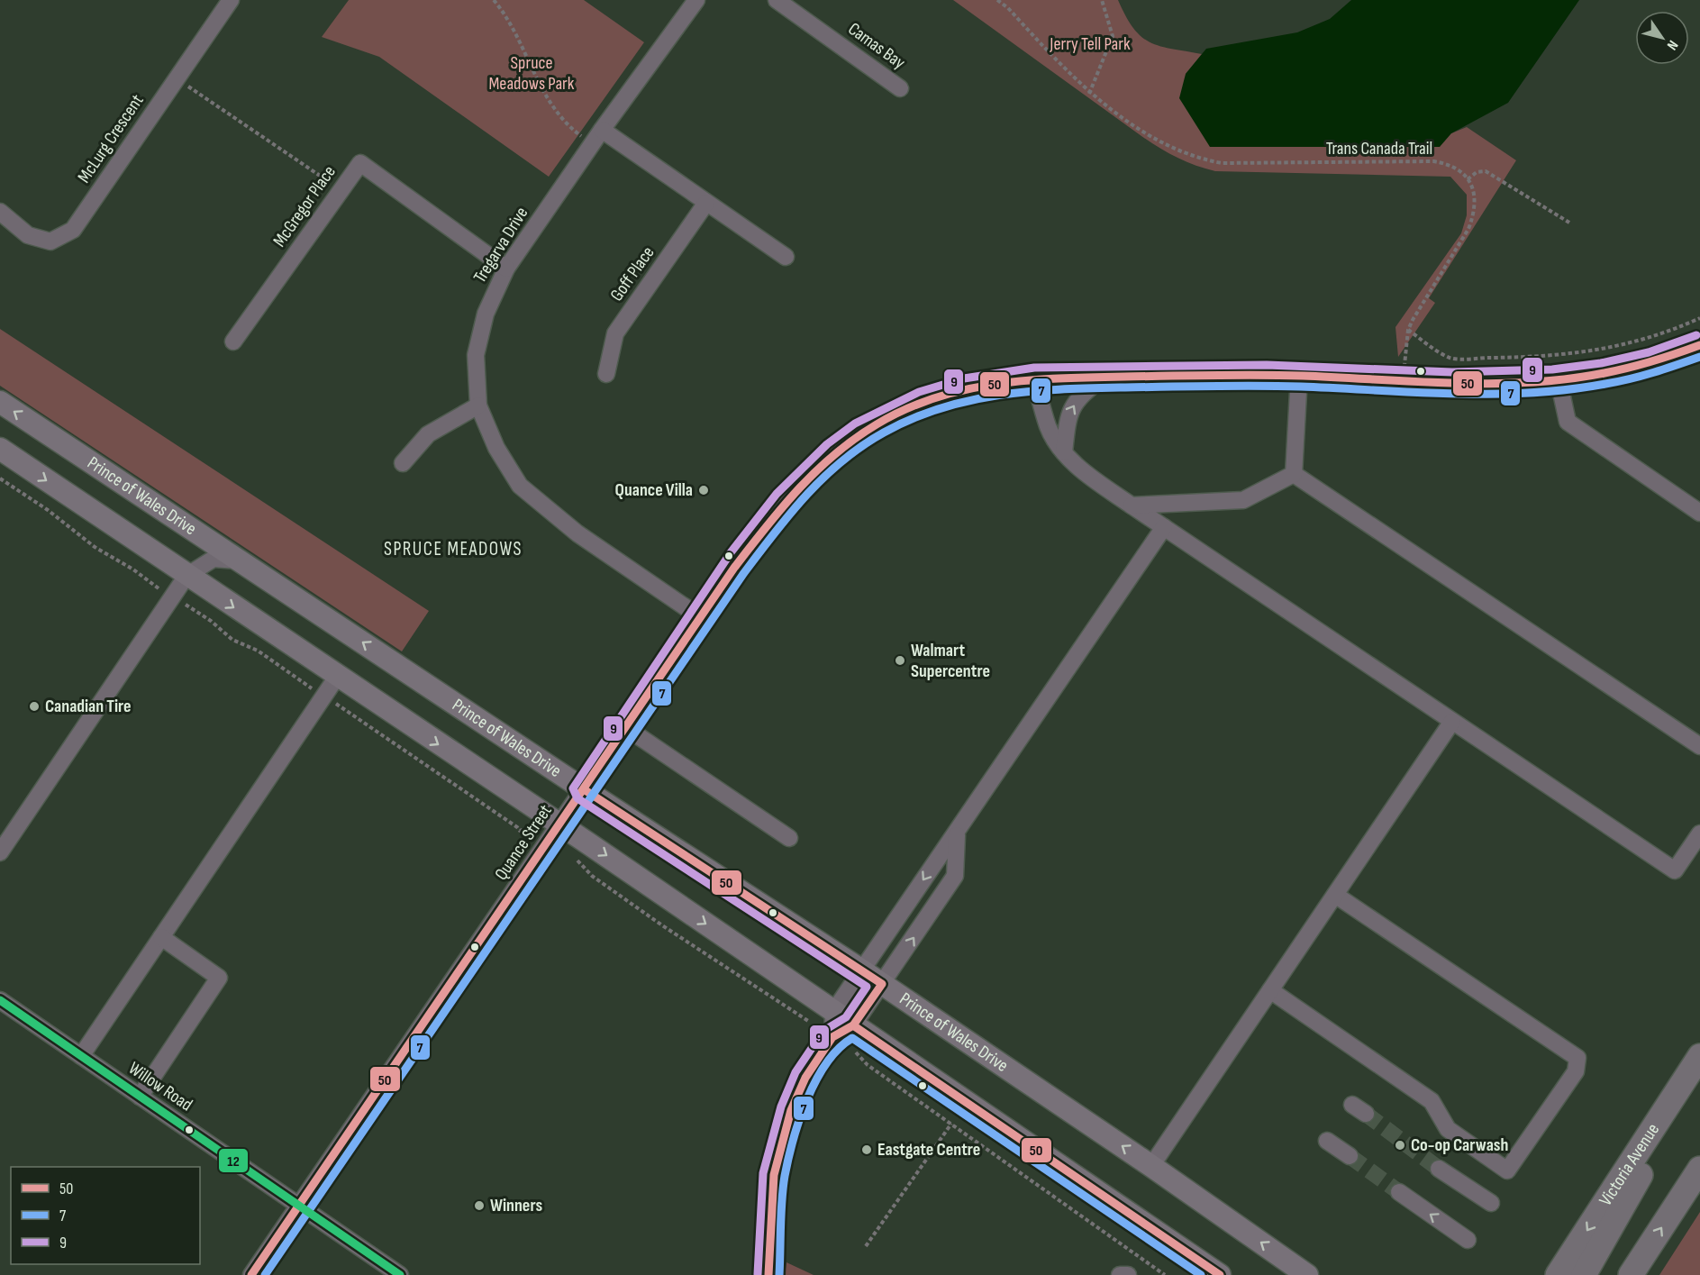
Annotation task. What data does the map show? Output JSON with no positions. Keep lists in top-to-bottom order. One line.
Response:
{"streets":{"highway":["Victoria Avenue"],"main road":["Prince of Wales Drive"],"street":["Camas Bay","McLurg Crescent","McGregor Place","Tregarva Drive","Goff Place","Quance Street","Willow Road"],"path":["Trans Canada Trail"]},"crossings":[["McGregor Place","Tregarva Drive"],["Tregarva Drive","Quance Street"],["Prince of Wales Drive","Quance Street"],["Quance Street","Willow Road"]],"districts":["SPRUCE MEADOWS"],"parks":["Jerry Tell Park","Spruce Meadows Park"],"places":["Quance Villa","Walmart Supercentre","Canadian Tire","Co-op Carwash","Eastgate Centre","Winners"],"lines":["transit line 9","transit line 50","transit line 7","transit line 12"],"legend":["50","7","9"],"north":"bottom right"}
